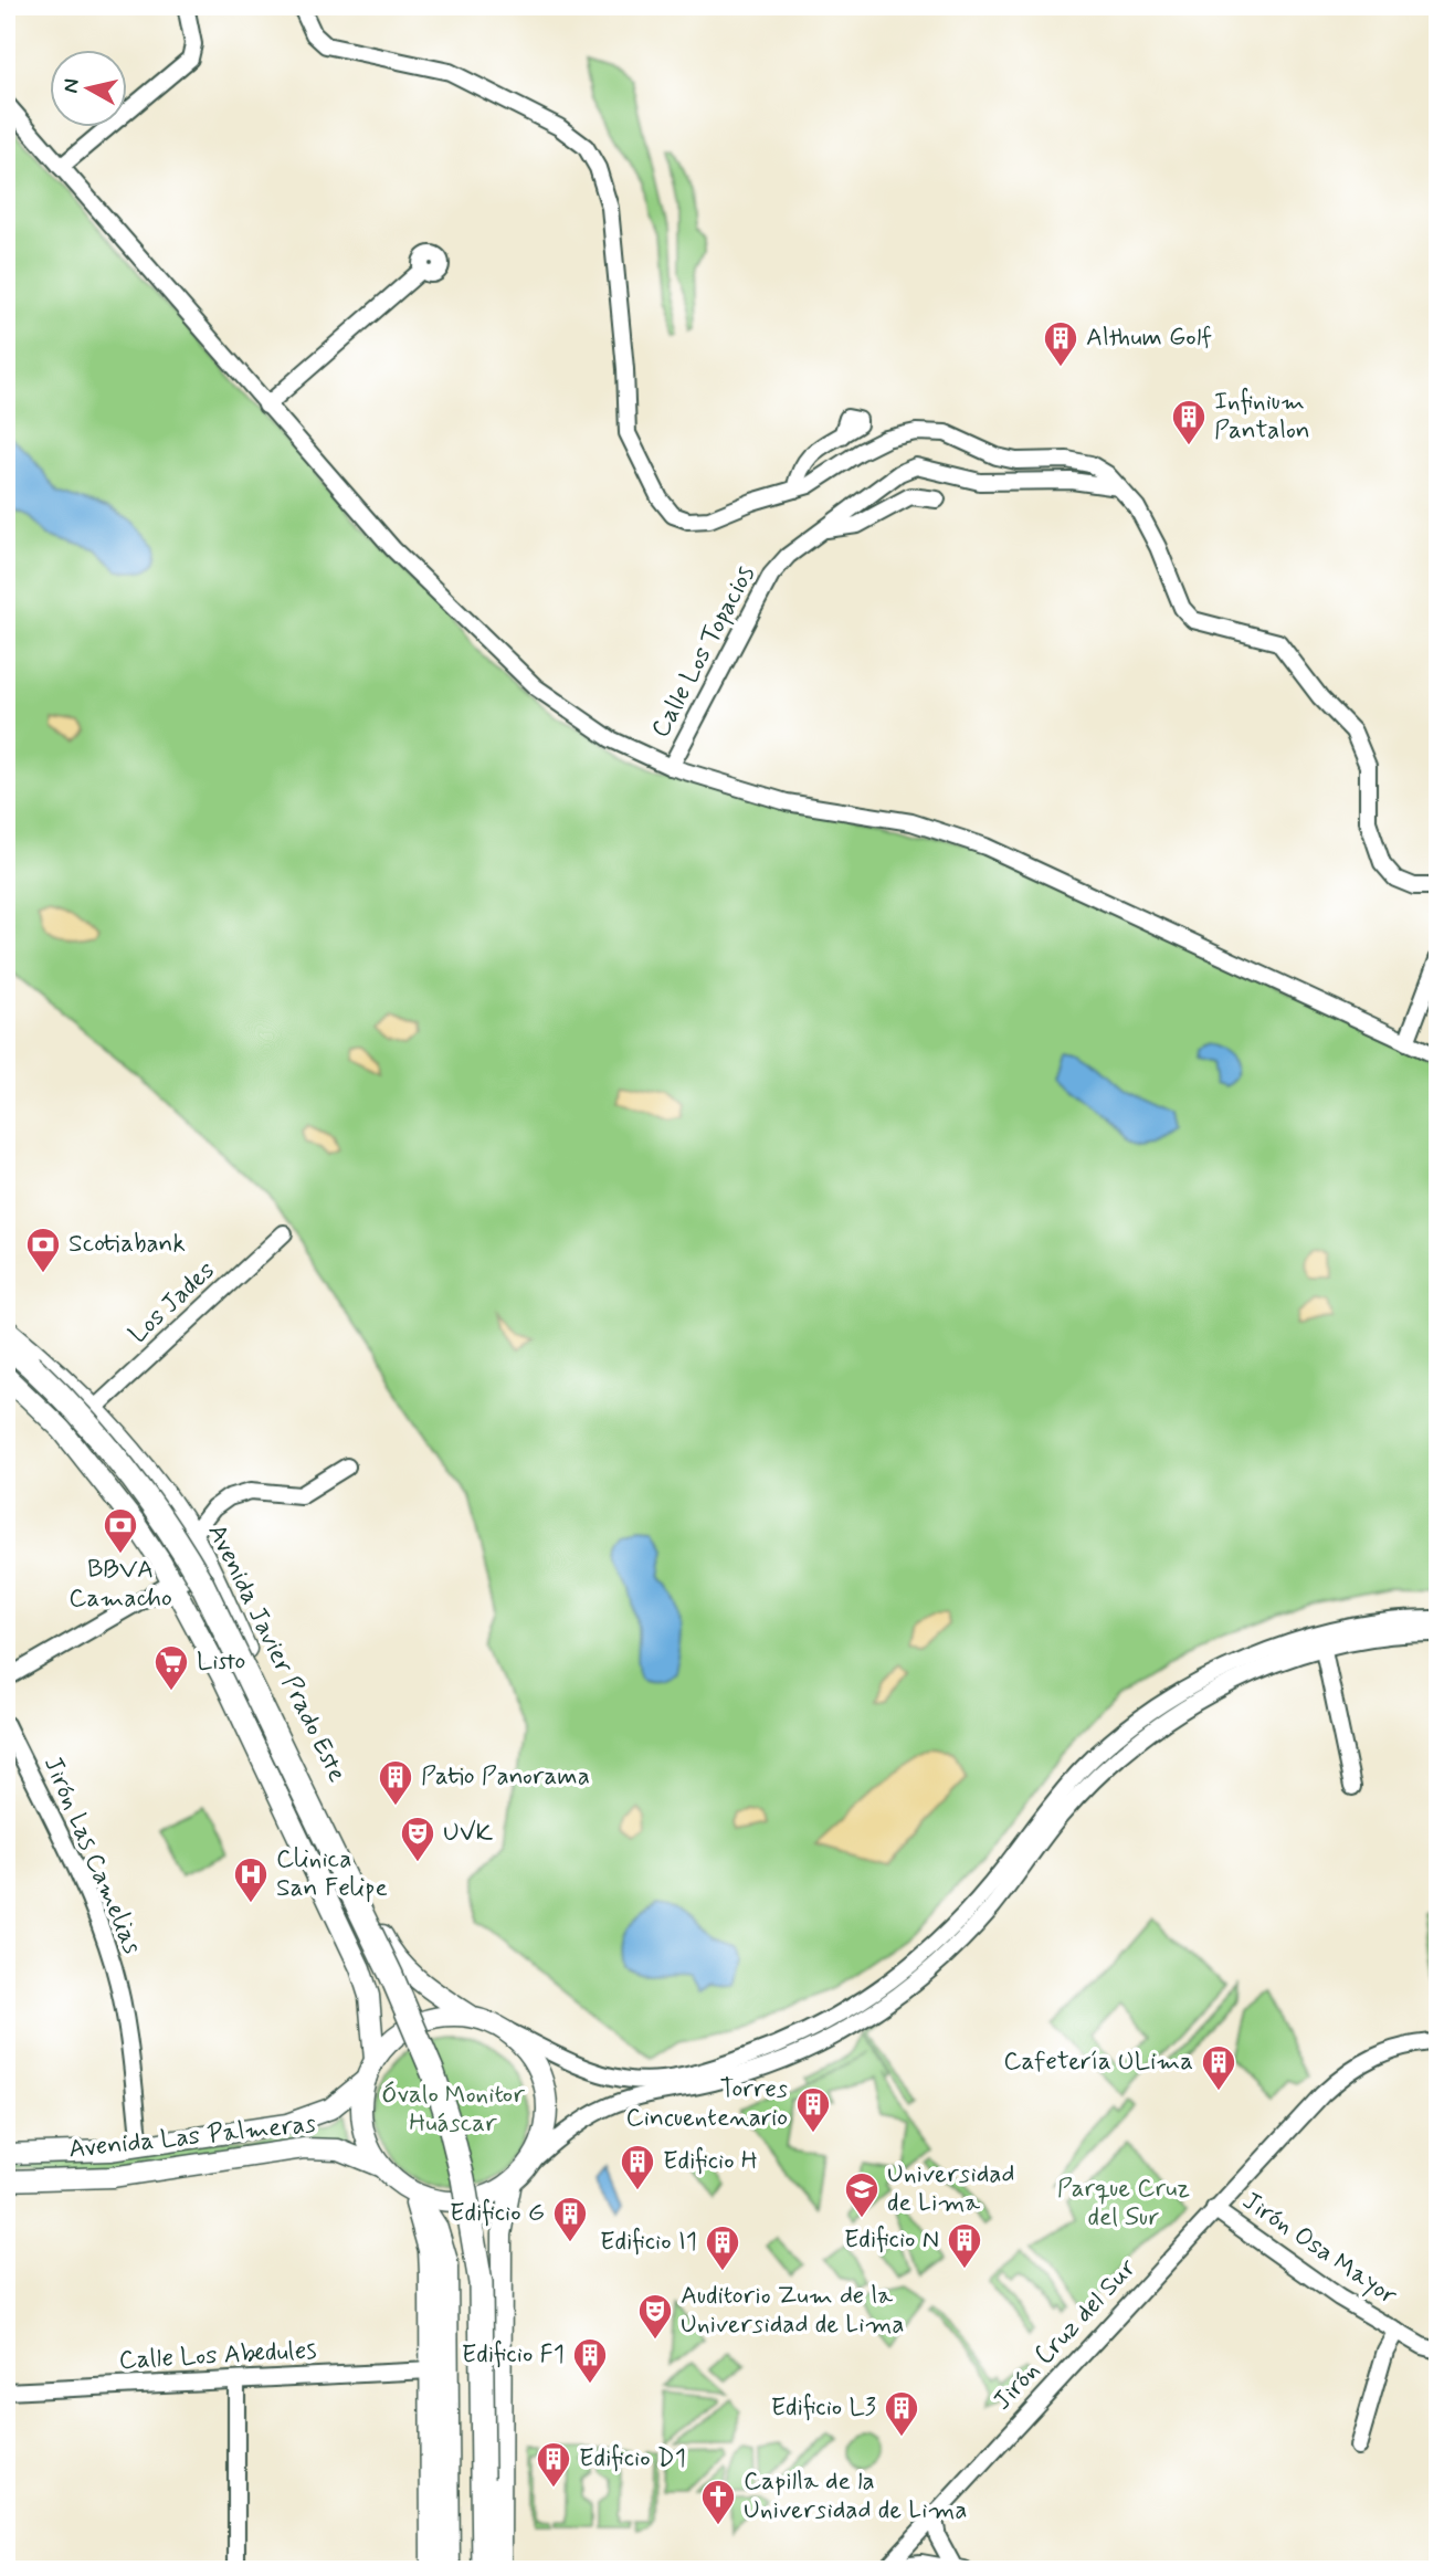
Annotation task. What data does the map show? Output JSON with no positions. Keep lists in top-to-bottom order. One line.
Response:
{"streets":{"main road":["Avenida Javier Prado Este","Avenida Las Palmeras"],"street":["Calle Los Topacios","Los Jades","Jirón Las Camelias","Jirón Osa Mayor","Jirón Cruz del Sur","Calle Los Abedules"]},"crossings":[["Los Jades","Avenida Javier Prado Este"],["Avenida Javier Prado Este","Avenida Las Palmeras"],["Jirón Las Camelias","Avenida Las Palmeras"],["Jirón Osa Mayor","Jirón Cruz del Sur"]],"parks":["Óvalo Monitor Huáscar","Parque Cruz del Sur"],"places":{"building":["Althum Golf","Infinium Pantalon","Patio Panorama","Cafetería ULima","Torres Cincuentenario","Edificio H","Edificio G","Edificio N","Edificio I1","Edificio F1","Edificio L3","Edificio D1"],"bank":["Scotiabank","BBVA Camacho"],"supermarket":["Listo"],"theatre":["UVK","Auditorio Zum de la Universidad de Lima"],"hospital":["Clinica San Felipe"],"school or university":["Universidad de Lima"],"church":["Capilla de la Universidad de Lima"]},"north":"left"}
